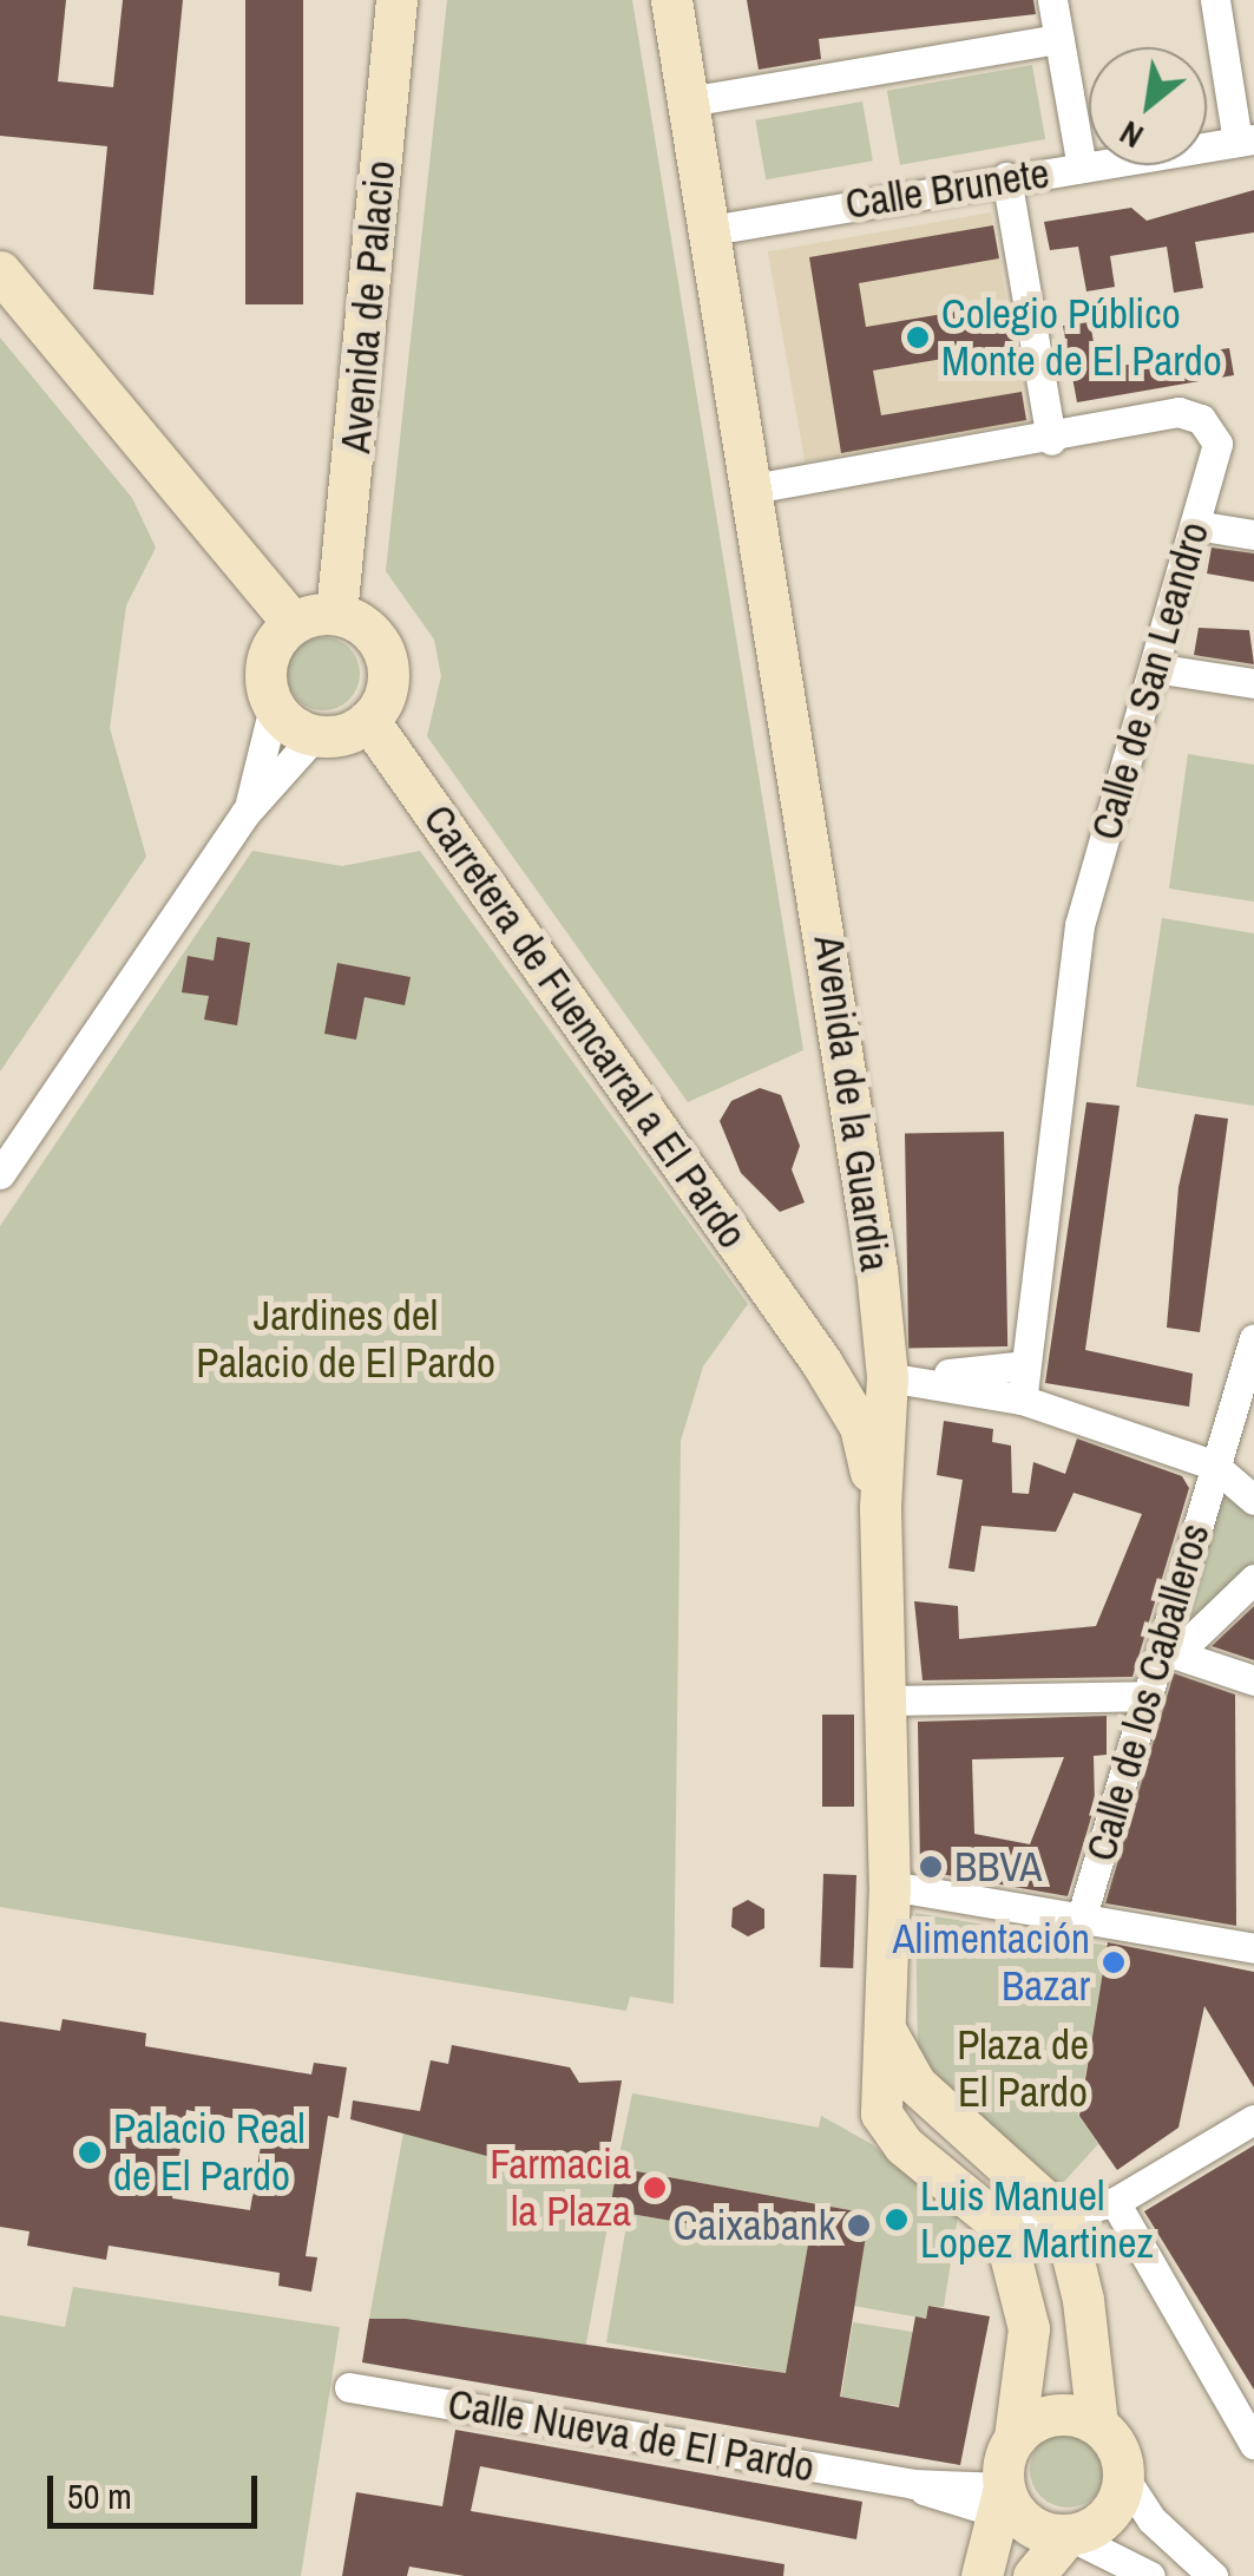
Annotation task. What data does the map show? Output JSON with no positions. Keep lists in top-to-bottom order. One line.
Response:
{"streets":{"street":["Calle Brunete","Avenida de Palacio","Calle de San Leandro","Carretera de Fuencarral a El Pardo","Avenida de la Guardia","Calle de los Caballeros","Calle Nueva de El Pardo"]},"crossings":[["Calle Brunete","Avenida de la Guardia"],["Avenida de Palacio","Carretera de Fuencarral a El Pardo"],["Calle de San Leandro","Avenida de la Guardia"],["Carretera de Fuencarral a El Pardo","Avenida de la Guardia"]],"parks":["Jardines del Palacio de El Pardo","Plaza de El Pardo"],"places":["Colegio Público Monte de El Pardo","BBVA","Alimentación Bazar","Palacio Real de El Pardo","Farmacia la Plaza","Luis Manuel Lopez Martinez","Caixabank"],"scale_bar":"50 m","north":"bottom left"}
